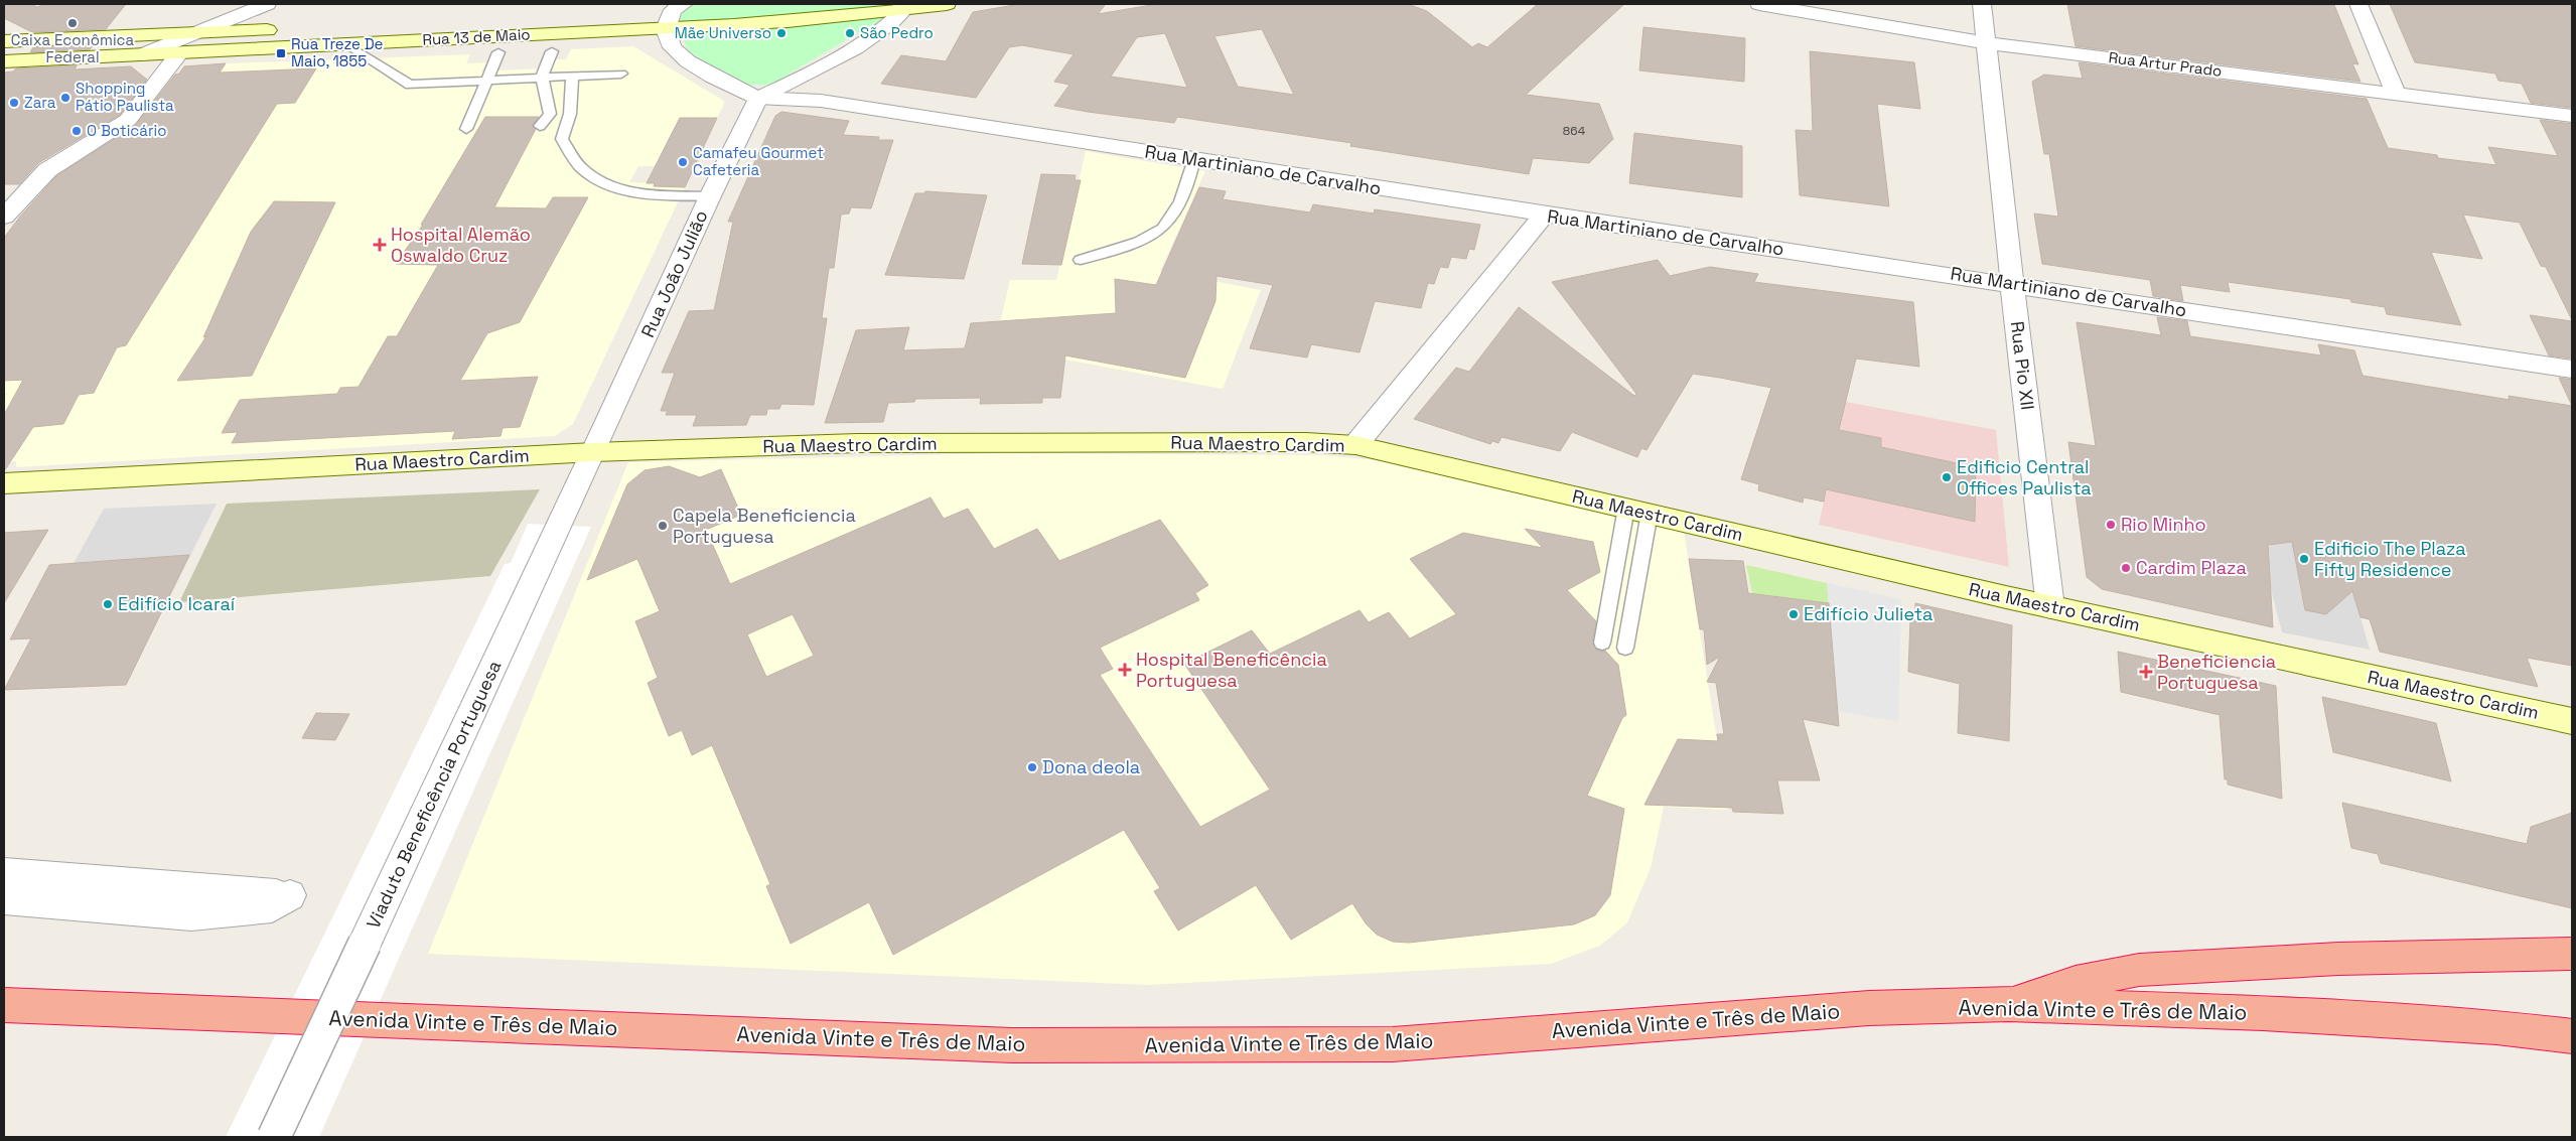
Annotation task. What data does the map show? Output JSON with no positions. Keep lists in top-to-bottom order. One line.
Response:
{"streets":{"highway":["Avenida Vinte e Três de Maio"],"main road":["Rua 13 de Maio","Rua Maestro Cardim"],"street":["Rua Artur Prado","Rua Martiniano de Carvalho","Rua João Julião","Rua Pio XII","Viaduto Beneficência Portuguesa"]},"crossings":[["Rua 13 de Maio","Rua Martiniano de Carvalho"],["Rua Artur Prado","Rua Pio XII"],["Rua Martiniano de Carvalho","Rua João Julião"],["Rua Martiniano de Carvalho","Rua Pio XII"],["Rua João Julião","Rua Maestro Cardim"],["Rua João Julião","Viaduto Beneficência Portuguesa"],["Rua Pio XII","Rua Maestro Cardim"],["Rua Maestro Cardim","Viaduto Beneficência Portuguesa"]],"places":{"other":["Caixa Econômica Federal","Mãe Universo","São Pedro","Shopping Pátio Paulista","Zara","O Boticário","Camafeu Gourmet Cafeteria","Edificio Central Offices Paulista","Rio Minho","Capela Beneficiencia Portuguesa","Edificio The Plaza Fifty Residence","Cardim Plaza","Edifício Icaraí","Edifício Julieta","Dona deola"],"transit":["Rua Treze De Maio, 1855"],"health":["Hospital Alemão Oswaldo Cruz","Hospital Beneficência Portuguesa","Beneficiencia Portuguesa"]},"house_numbers":["864"]}
